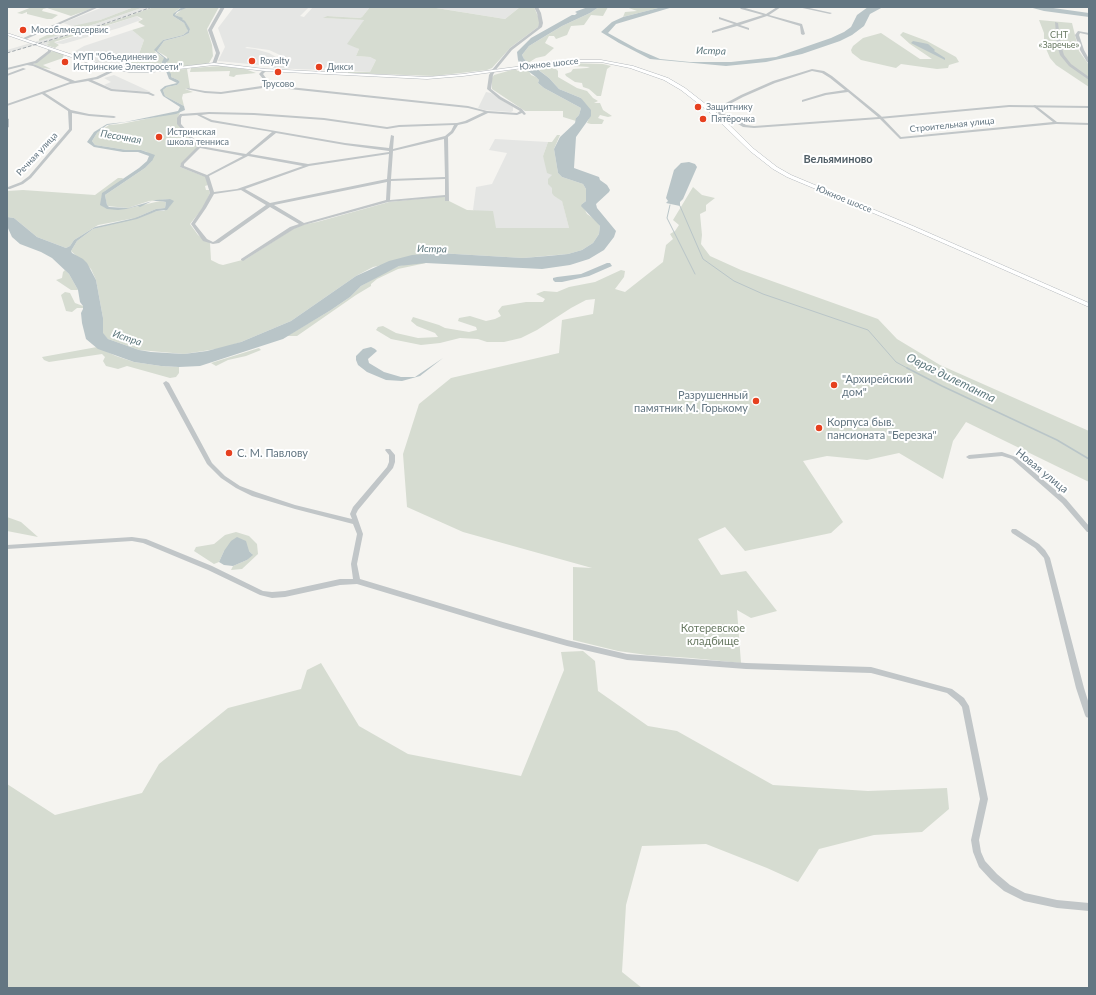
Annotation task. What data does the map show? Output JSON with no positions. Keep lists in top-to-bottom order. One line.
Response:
{"streets":{"main road":["Южное шоссе"],"street":["Строительная улица","Речная улица","Новая улица"]},"districts":["Вельяминово"],"water":["Истра","Песочная","Овраг дилетанта"],"parks":["СНТ «Заречье»","Котеревское кладбище"],"places":["Мособлмедсервис","Royalty","МУП \"Объединение Истринские Электросети\"","Дикси","Трусово","Защитнику","Пятёрочка","Истринская школа тенниса","\"Архирейский дом\"","Разрушенный памятник М. Горькому","Корпуса быв. пансионата \"Березка\"","С. М. Павлову"]}
